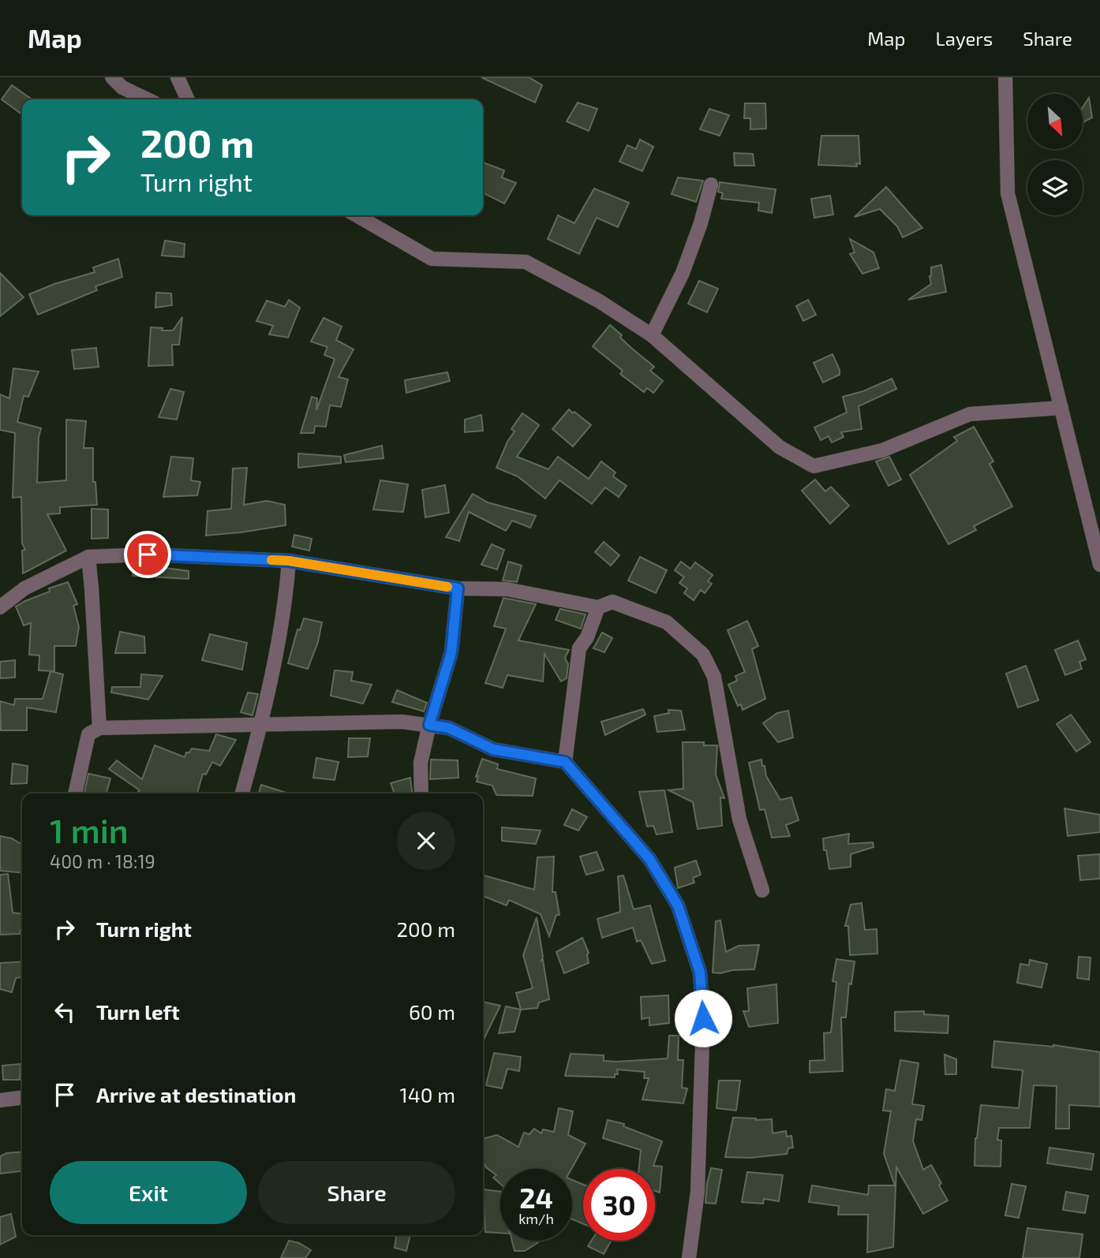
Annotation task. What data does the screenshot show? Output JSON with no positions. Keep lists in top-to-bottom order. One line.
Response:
{"north":"bottom right","page":{"header":"Map","nav":["Map","Layers","Share"],"turn":["200 m","Turn right"],"heading":["1 min","400 m · 18:19"],"list":[{"name":"Turn right","value":"200 m"},{"name":"Turn left","value":"60 m"},{"name":"Arrive at destination","value":"140 m"}],"buttons":["Exit","Share"],"speed":"24 km/h","limit":"30"}}
